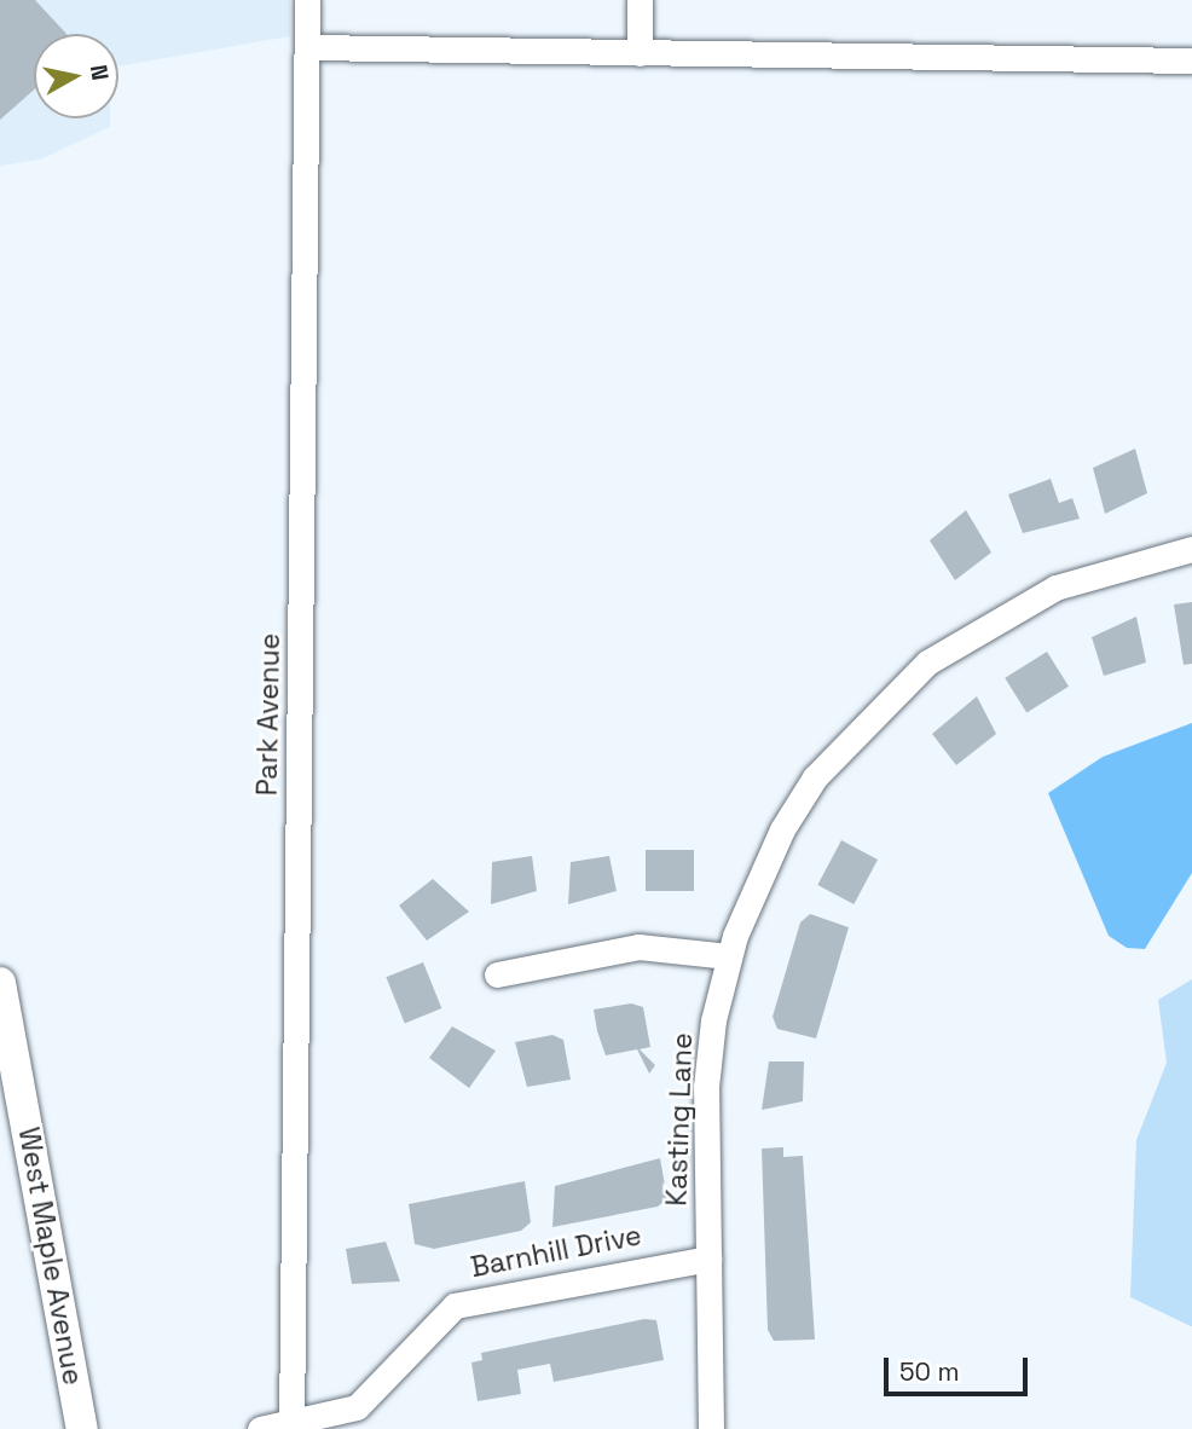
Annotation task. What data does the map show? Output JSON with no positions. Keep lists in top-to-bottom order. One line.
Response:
{"streets":{"main road":["West Maple Avenue"],"street":["Park Avenue","Kasting Lane","Barnhill Drive"]},"crossings":[["Park Avenue","Barnhill Drive"],["Kasting Lane","Barnhill Drive"]],"scale_bar":"50 m","north":"right"}
